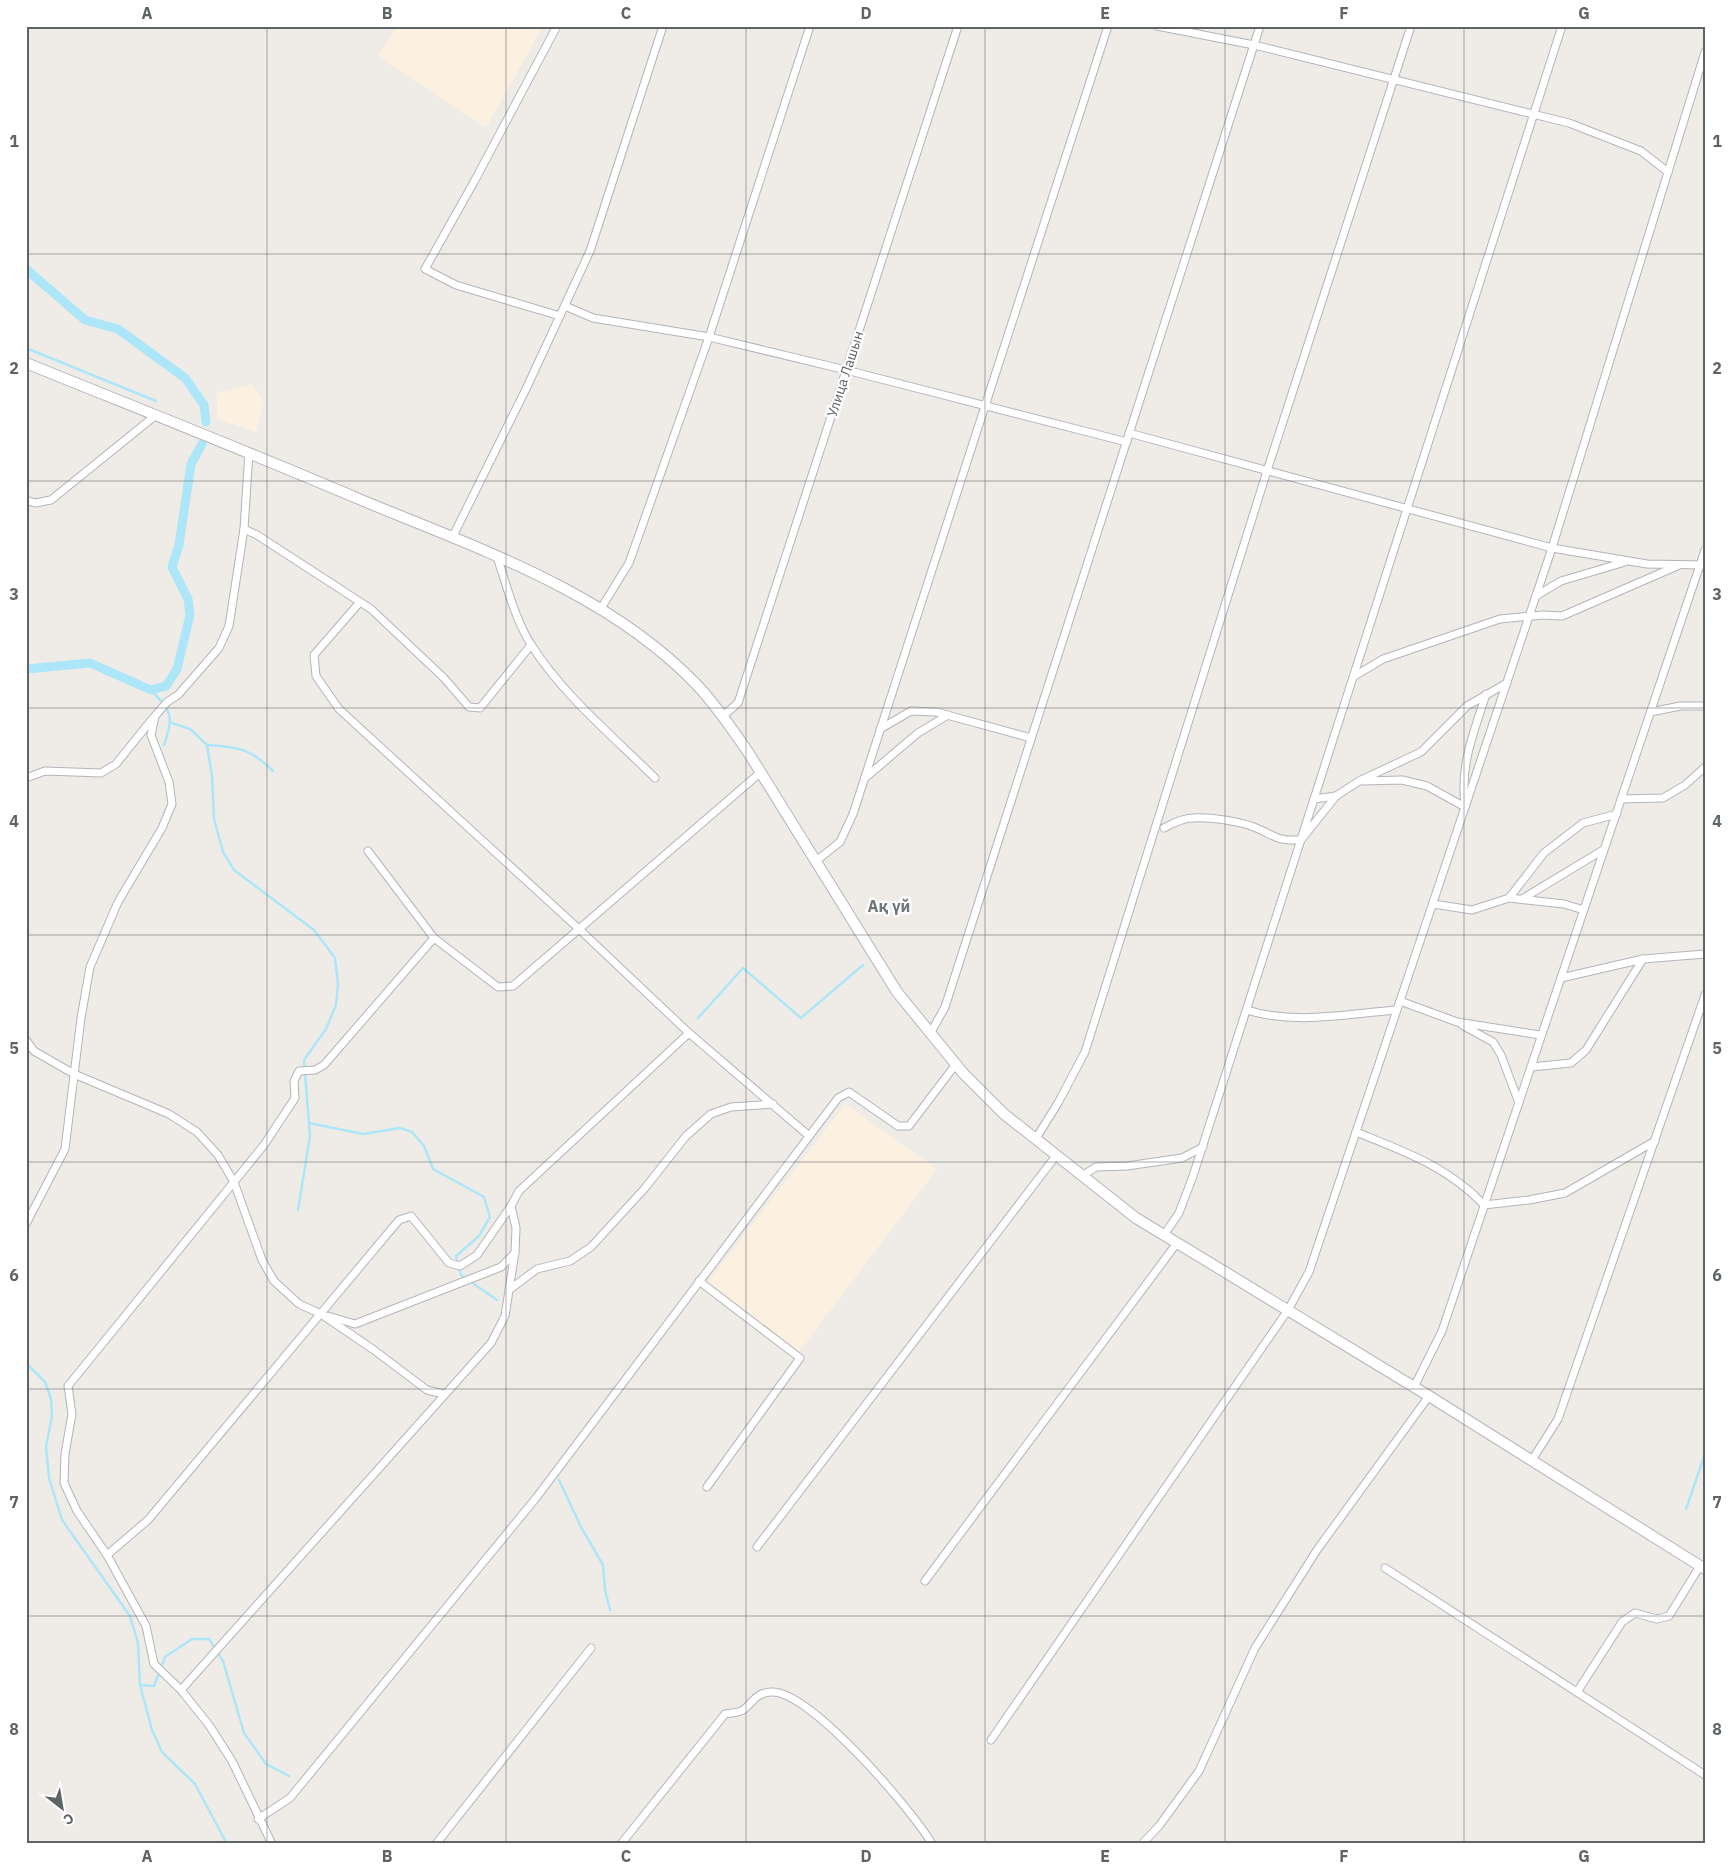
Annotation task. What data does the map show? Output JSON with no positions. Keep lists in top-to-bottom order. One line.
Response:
{"streets":{"street":["Улица Лашын"]},"districts":["Ақ үй"],"north":"bottom right","grid":{"columns":["A","B","C","D","E","F","G"],"rows":["1","2","3","4","5","6","7","8"]}}
